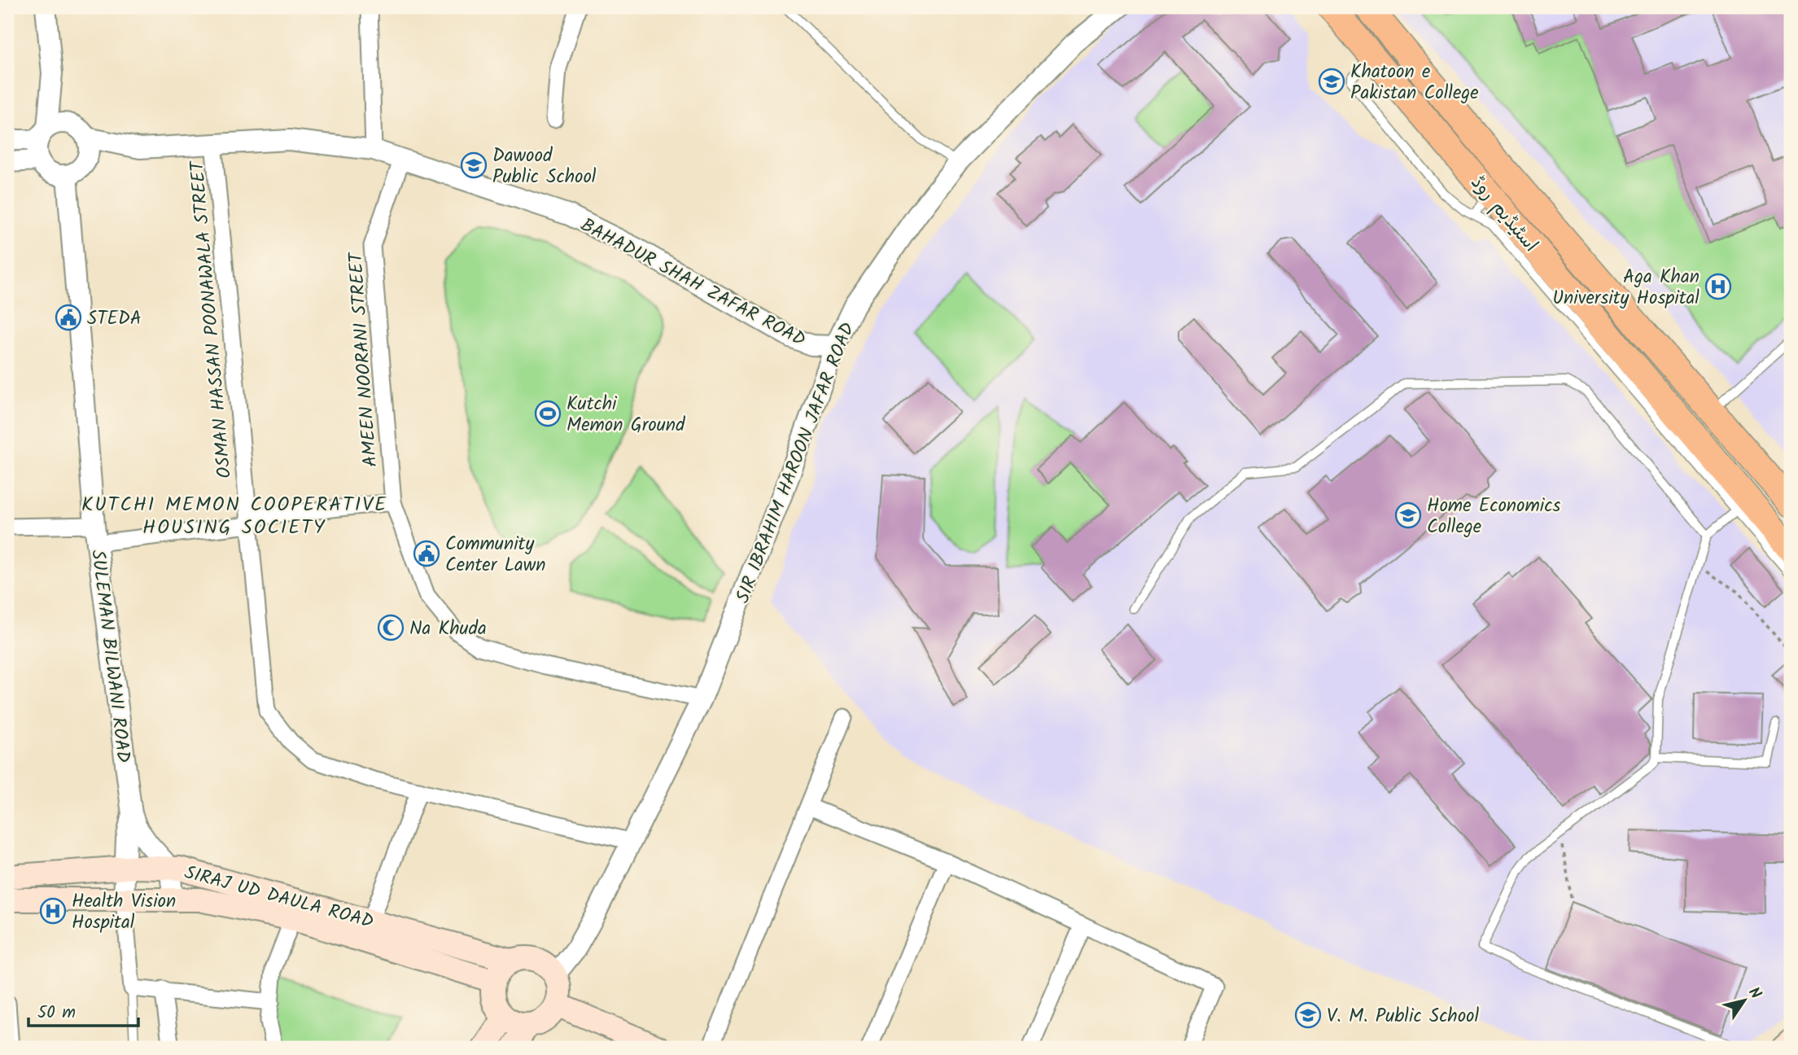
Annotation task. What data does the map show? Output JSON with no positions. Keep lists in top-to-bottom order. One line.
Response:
{"streets":{"main road":["اسٹیڈیم روڈ","SIRAJ UD DAULA ROAD"],"street":["BAHADUR SHAH ZAFAR ROAD","OSMAN HASSAN POONAWALA STREET","AMEEN NOORANI STREET","SIR IBRAHIM HAROON JAFAR ROAD","SULEMAN BILWANI ROAD"]},"crossings":[["BAHADUR SHAH ZAFAR ROAD","OSMAN HASSAN POONAWALA STREET"],["BAHADUR SHAH ZAFAR ROAD","AMEEN NOORANI STREET"],["BAHADUR SHAH ZAFAR ROAD","SIR IBRAHIM HAROON JAFAR ROAD"],["BAHADUR SHAH ZAFAR ROAD","SULEMAN BILWANI ROAD"],["OSMAN HASSAN POONAWALA STREET","SIR IBRAHIM HAROON JAFAR ROAD"],["AMEEN NOORANI STREET","SIR IBRAHIM HAROON JAFAR ROAD"],["SIR IBRAHIM HAROON JAFAR ROAD","SIRAJ UD DAULA ROAD"],["SULEMAN BILWANI ROAD","SIRAJ UD DAULA ROAD"]],"districts":["KUTCHI MEMON COOPERATIVE HOUSING SOCIETY"],"places":{"school or university":["Khatoon e Pakistan College","Dawood Public School","Home Economics College","V. M. Public School"],"hospital":["Aga Khan University Hospital","Health Vision Hospital"],"public building":["STEDA","Community Center Lawn"],"sports":["Kutchi Memon Ground"],"mosque":["Na Khuda"]},"scale_bar":"50 m","north":"top right"}
